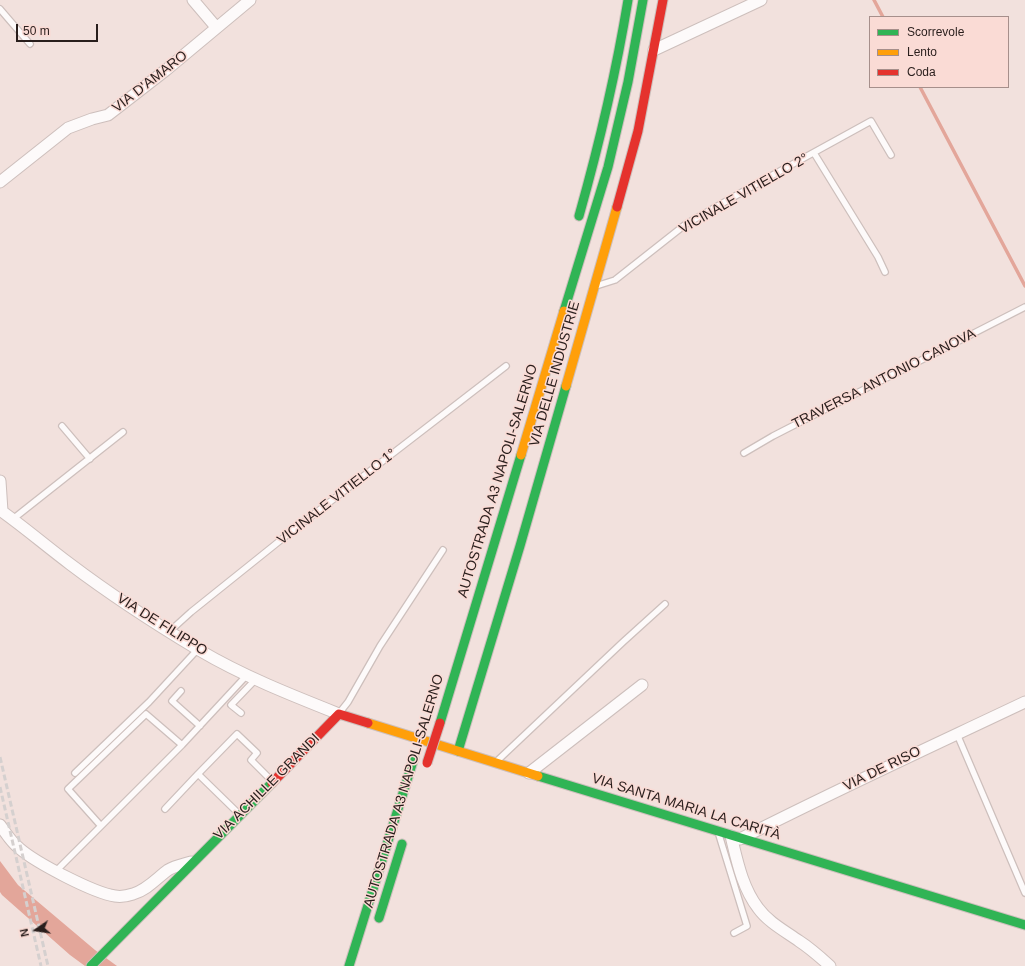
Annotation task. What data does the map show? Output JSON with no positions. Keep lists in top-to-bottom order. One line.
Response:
{"streets":{"main road":["VIA DELLE INDUSTRIE","AUTOSTRADA A3 NAPOLI-SALERNO","VIA ACHILLE GRANDI","VIA SANTA MARIA LA CARITÀ"],"street":["VIA D'AMARO","VIA DE FILIPPO","VIA DE RISO"],"lane":["VICINALE VITIELLO 2°","TRAVERSA ANTONIO CANOVA","VICINALE VITIELLO 1°"]},"crossings":[["VICINALE VITIELLO 2°","VIA DELLE INDUSTRIE"],["VIA DELLE INDUSTRIE","VIA SANTA MARIA LA CARITÀ"],["VICINALE VITIELLO 1°","VIA DE FILIPPO"],["VIA DE FILIPPO","VIA ACHILLE GRANDI"],["VIA DE FILIPPO","VIA SANTA MARIA LA CARITÀ"],["VIA DE RISO","VIA SANTA MARIA LA CARITÀ"],["VIA ACHILLE GRANDI","VIA SANTA MARIA LA CARITÀ"]],"legend":["Scorrevole","Lento","Coda"],"scale_bar":"50 m","north":"left"}
